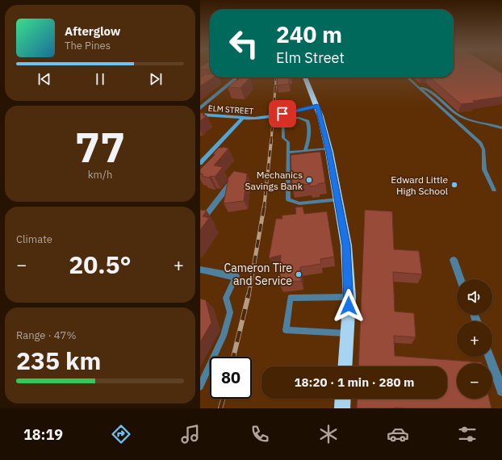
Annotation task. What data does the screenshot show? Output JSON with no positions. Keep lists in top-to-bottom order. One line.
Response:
{"streets":{"main road":["ELM STREET"]},"places":["Mechanics Savings Bank","Edward Little High School","Cameron Tire and Service"],"page":{"turn":["240 m","Elm Street"],"song":["Afterglow","The Pines"],"tile":[["77","km/h"],"Climate",["Range · 47%","235 km"]],"heat":["−","20.5°","+"],"map_buttons":["+","−"],"limit":"80","trip":"18:20 · 1 min · 280 m","tabs":"18:19"}}
